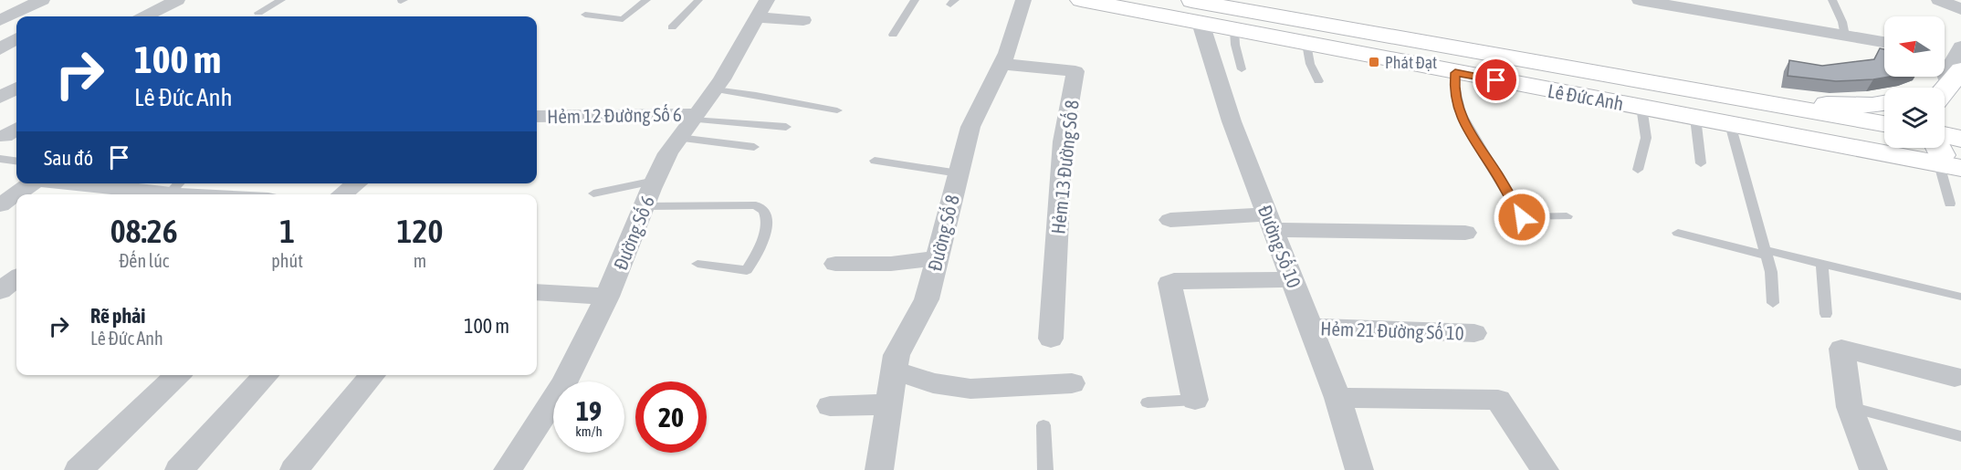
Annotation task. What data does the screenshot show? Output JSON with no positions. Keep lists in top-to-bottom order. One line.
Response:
{"streets":{"main road":["Lê Đức Anh"],"street":["Hẻm 12 Đường Số 6","Hẻm 13 Đường Số 8","Đường Số 6","Đường Số 8","Đường Số 10","Hẻm 21 Đường Số 10"]},"crossings":[["Lê Đức Anh","Đường Số 10"],["Hẻm 12 Đường Số 6","Đường Số 6"],["Hẻm 13 Đường Số 8","Đường Số 8"],["Đường Số 10","Hẻm 21 Đường Số 10"]],"places":{"transit":["Phát Đạt"]},"north":"left","page":{"turn":["100 m","Lê Đức Anh"],"then":"Sau đó","eta":["08:26","Đến lúc","1","phút","120","m"],"list":[{"name":"Rẽ phải","note":"Lê Đức Anh","value":"100 m"}],"speed":"19 km/h","limit":"20"}}
